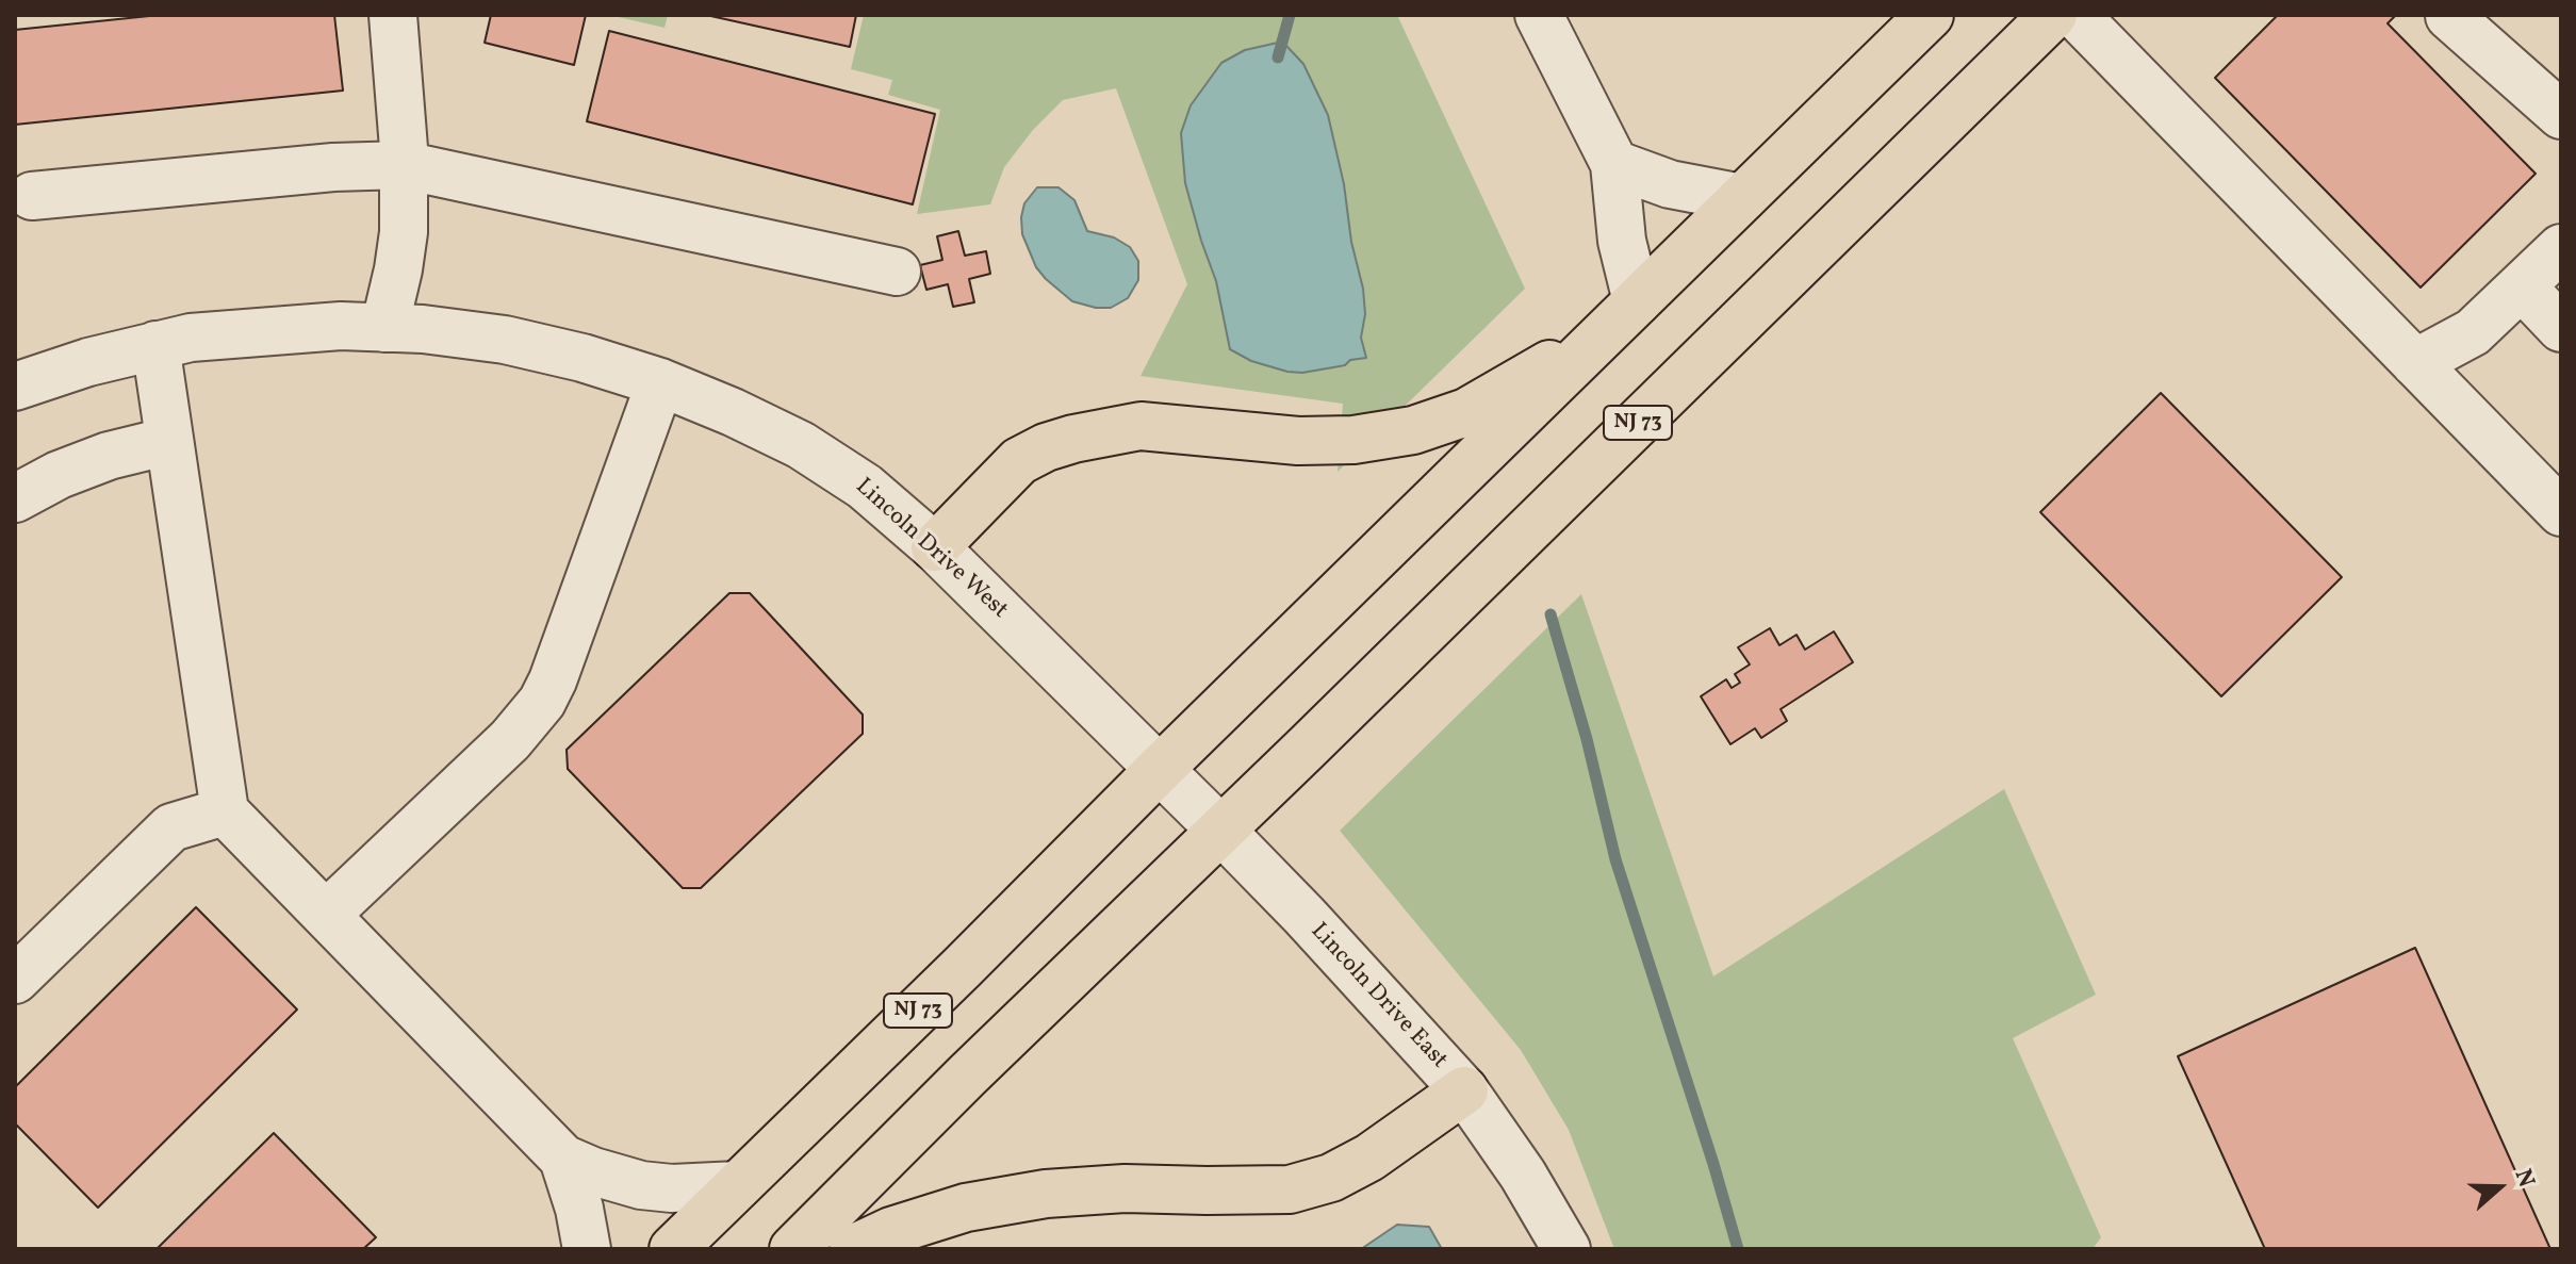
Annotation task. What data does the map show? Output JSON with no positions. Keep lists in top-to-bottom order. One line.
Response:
{"streets":{"highway":["NJ 73"],"street":["Lincoln Drive West","Lincoln Drive East"]},"crossings":[["NJ 73","Lincoln Drive West"],["NJ 73","Lincoln Drive East"],["Lincoln Drive West","Lincoln Drive East"]],"north":"right"}
